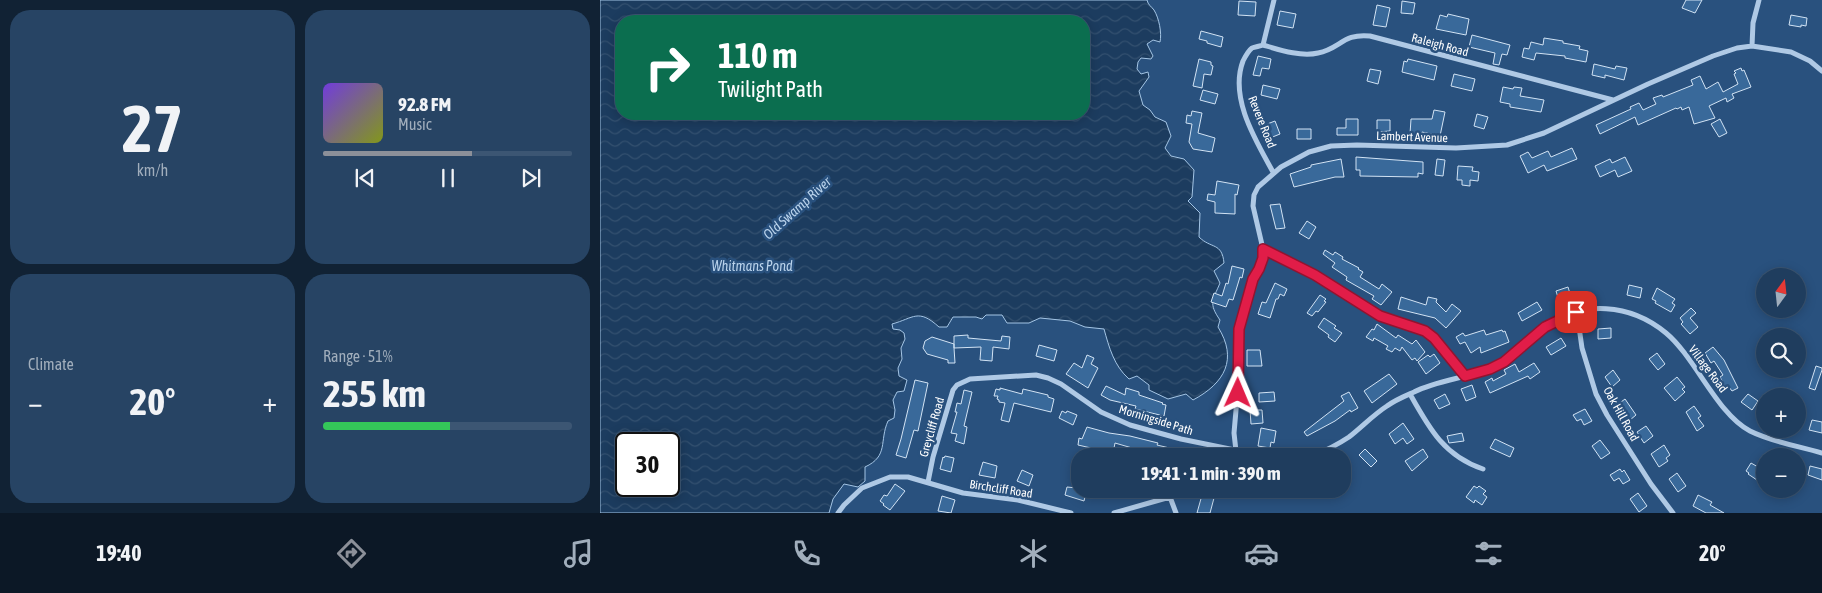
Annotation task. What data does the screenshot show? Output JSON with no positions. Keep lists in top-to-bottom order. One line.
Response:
{"streets":{"street":["Raleigh Road","Revere Road","Lambert Avenue","Village Road","Oak Hill Road","Morningside Path","Greycliff Road","Birchcliff Road"]},"crossings":[["Raleigh Road","Revere Road"],["Raleigh Road","Lambert Avenue"],["Revere Road","Lambert Avenue"],["Village Road","Oak Hill Road"],["Morningside Path","Greycliff Road"],["Greycliff Road","Birchcliff Road"]],"water":["Old Swamp River","Whitmans Pond"],"north":"top","page":{"tile":[["27","km/h"],"Climate",["Range · 51%","255 km"]],"turn":["110 m","Twilight Path"],"song":["92.8 FM","Music"],"map_buttons":["+","−"],"heat":["−","20°","+"],"limit":"30","trip":"19:41 · 1 min · 390 m","tabs":["19:40","20°"]}}
